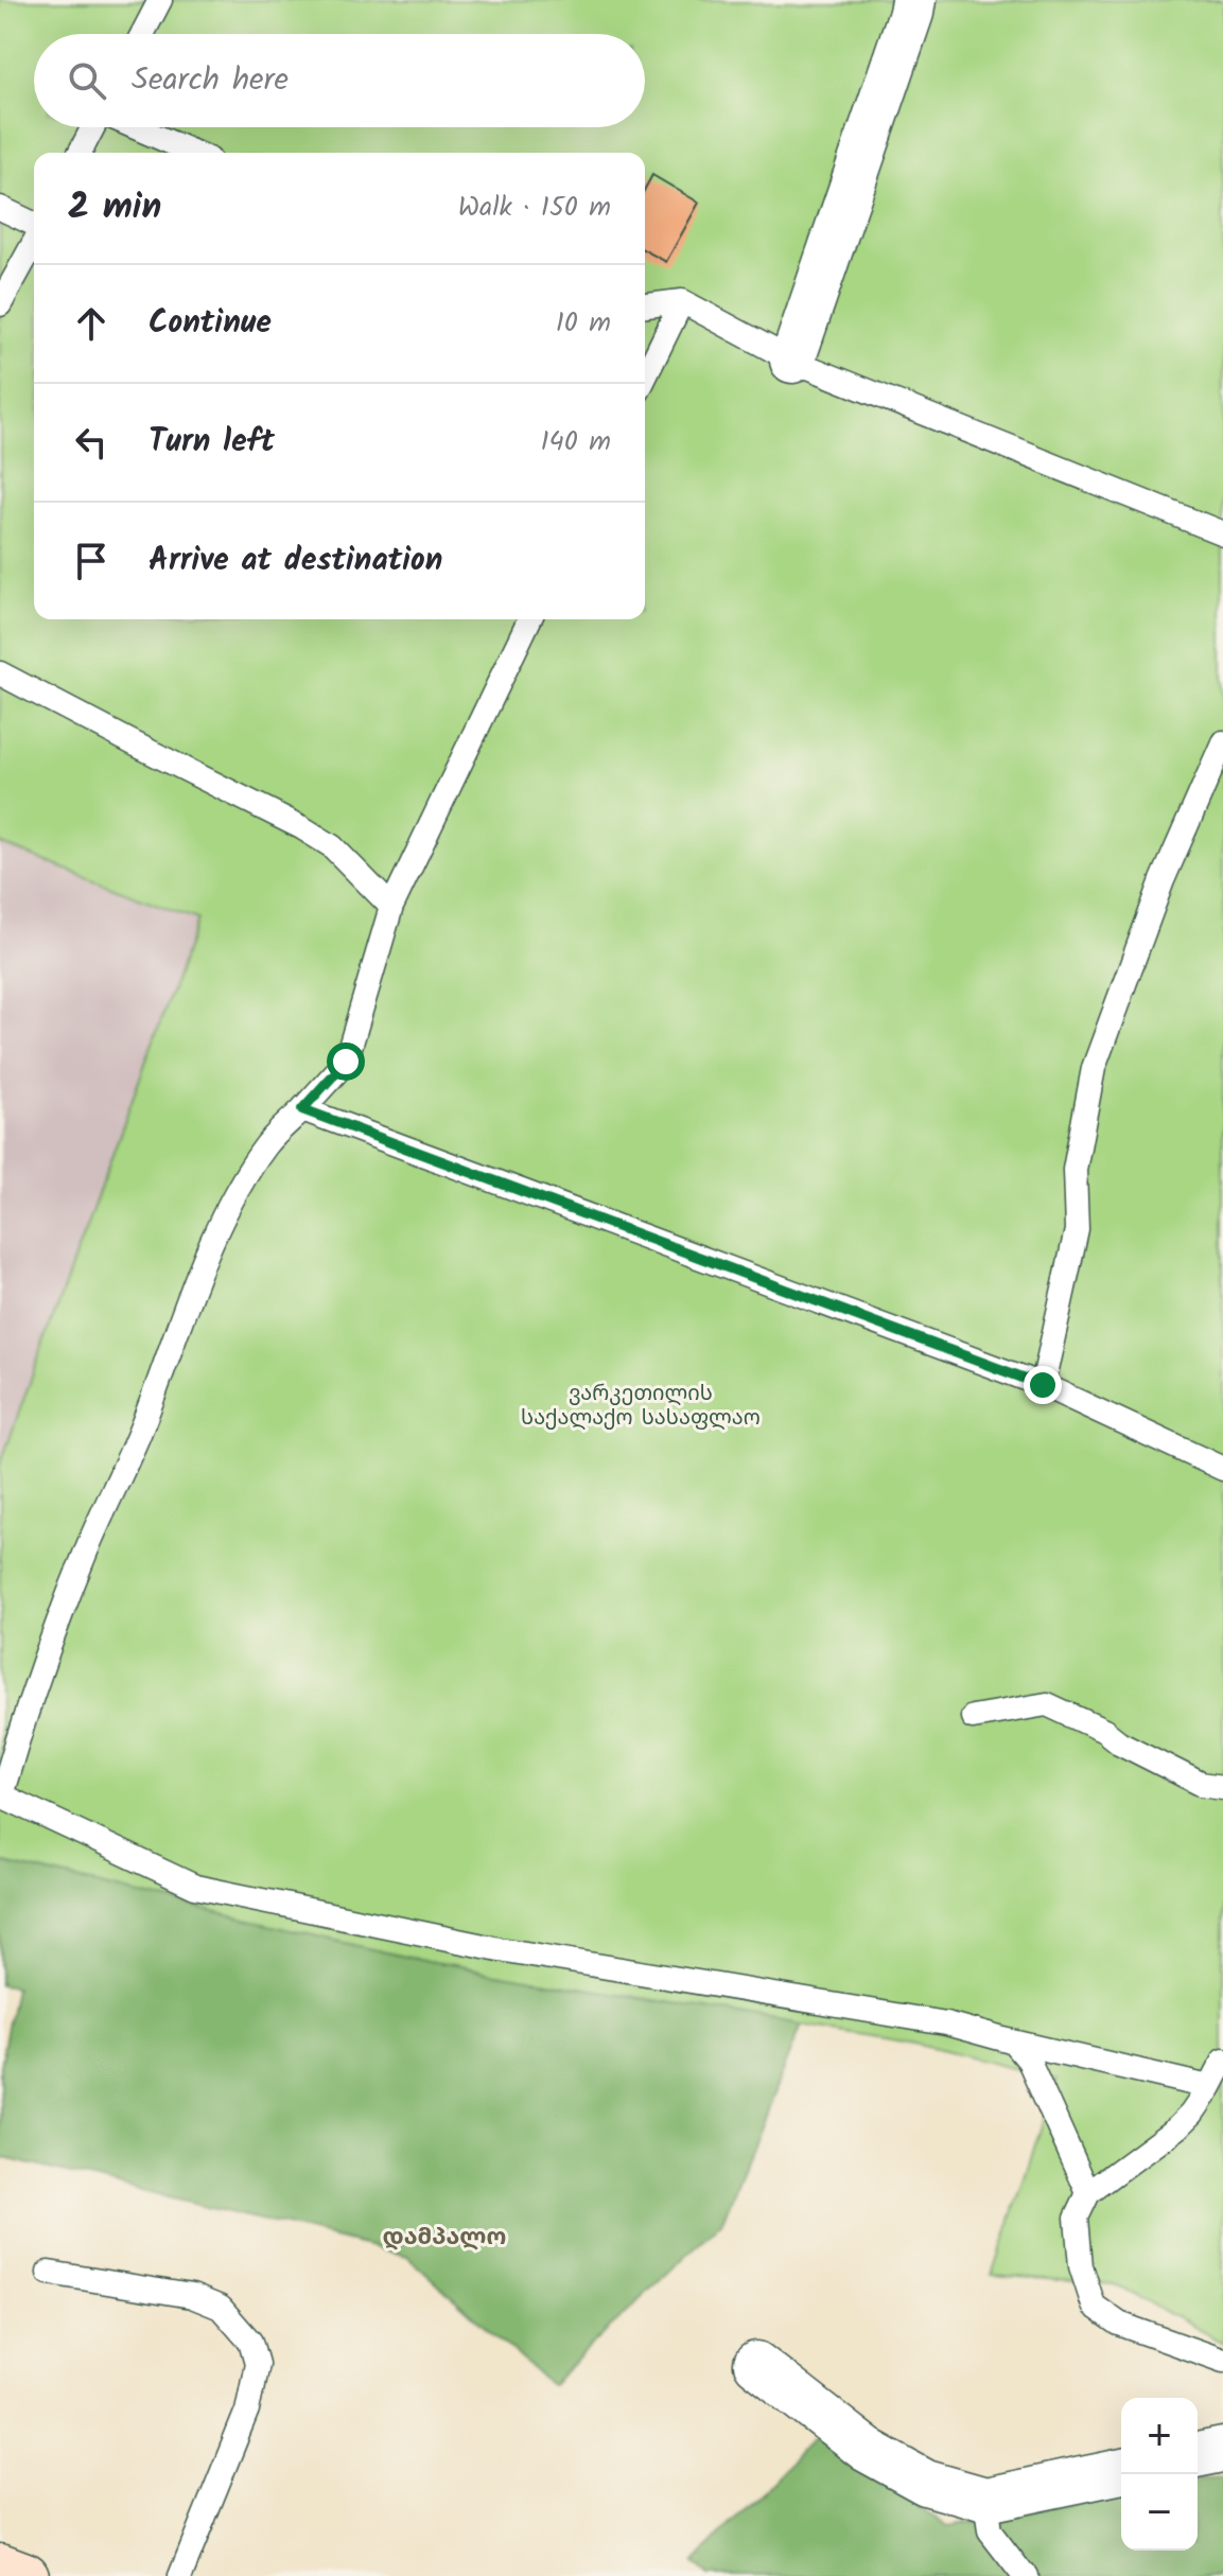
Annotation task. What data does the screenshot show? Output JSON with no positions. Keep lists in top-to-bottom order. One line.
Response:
{"districts":["დამპალო"],"parks":["ვარკეთილის საქალაქო სასაფლაო"],"page":{"search":"Search here","heading":["2 min","Walk · 150 m"],"list":[["Continue","10 m"],["Turn left","140 m"],"Arrive at destination"],"map_buttons":["+","−"]}}
